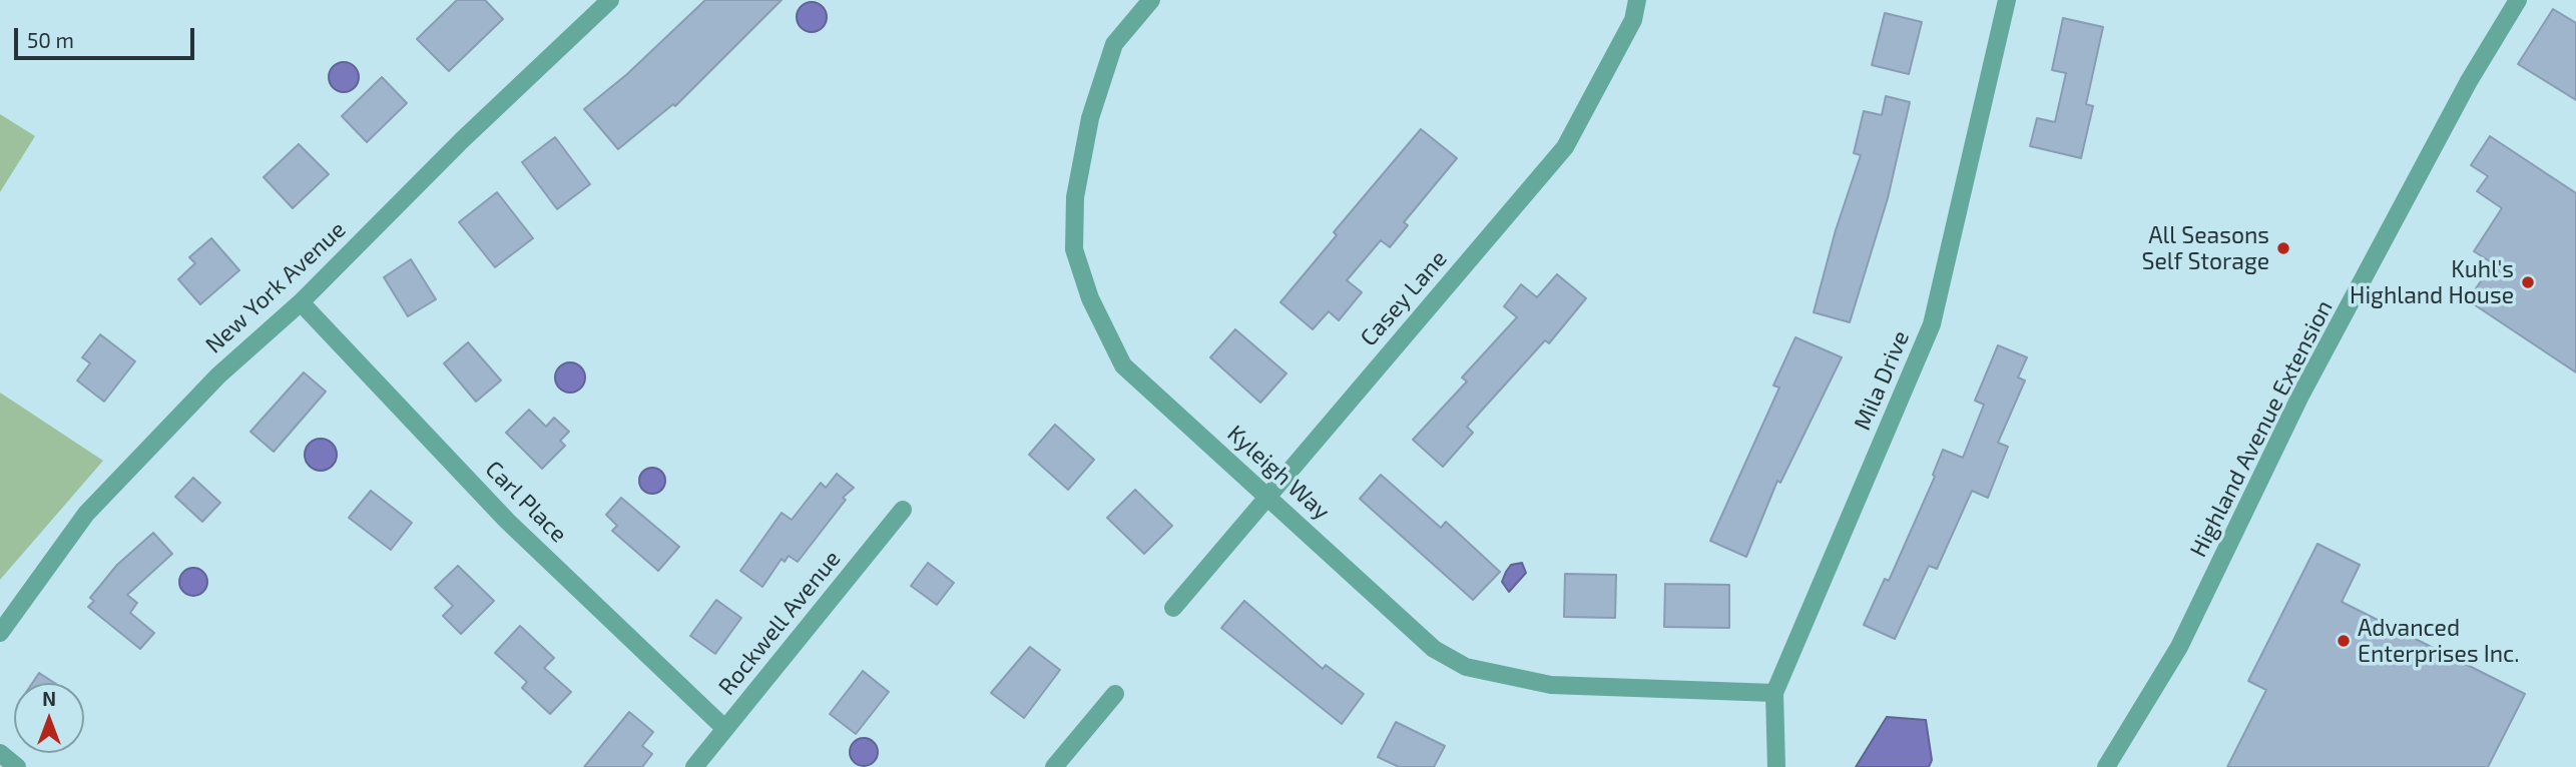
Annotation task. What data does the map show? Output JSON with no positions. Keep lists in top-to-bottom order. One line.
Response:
{"streets":{"street":["New York Avenue","Casey Lane","Mila Drive","Highland Avenue Extension","Kyleigh Way","Carl Place","Rockwell Avenue"]},"crossings":[["New York Avenue","Carl Place"],["Casey Lane","Kyleigh Way"],["Mila Drive","Kyleigh Way"],["Carl Place","Rockwell Avenue"]],"places":["All Seasons Self Storage","Kuhl's Highland House","Advanced Enterprises Inc."],"scale_bar":"50 m","north":"top"}
